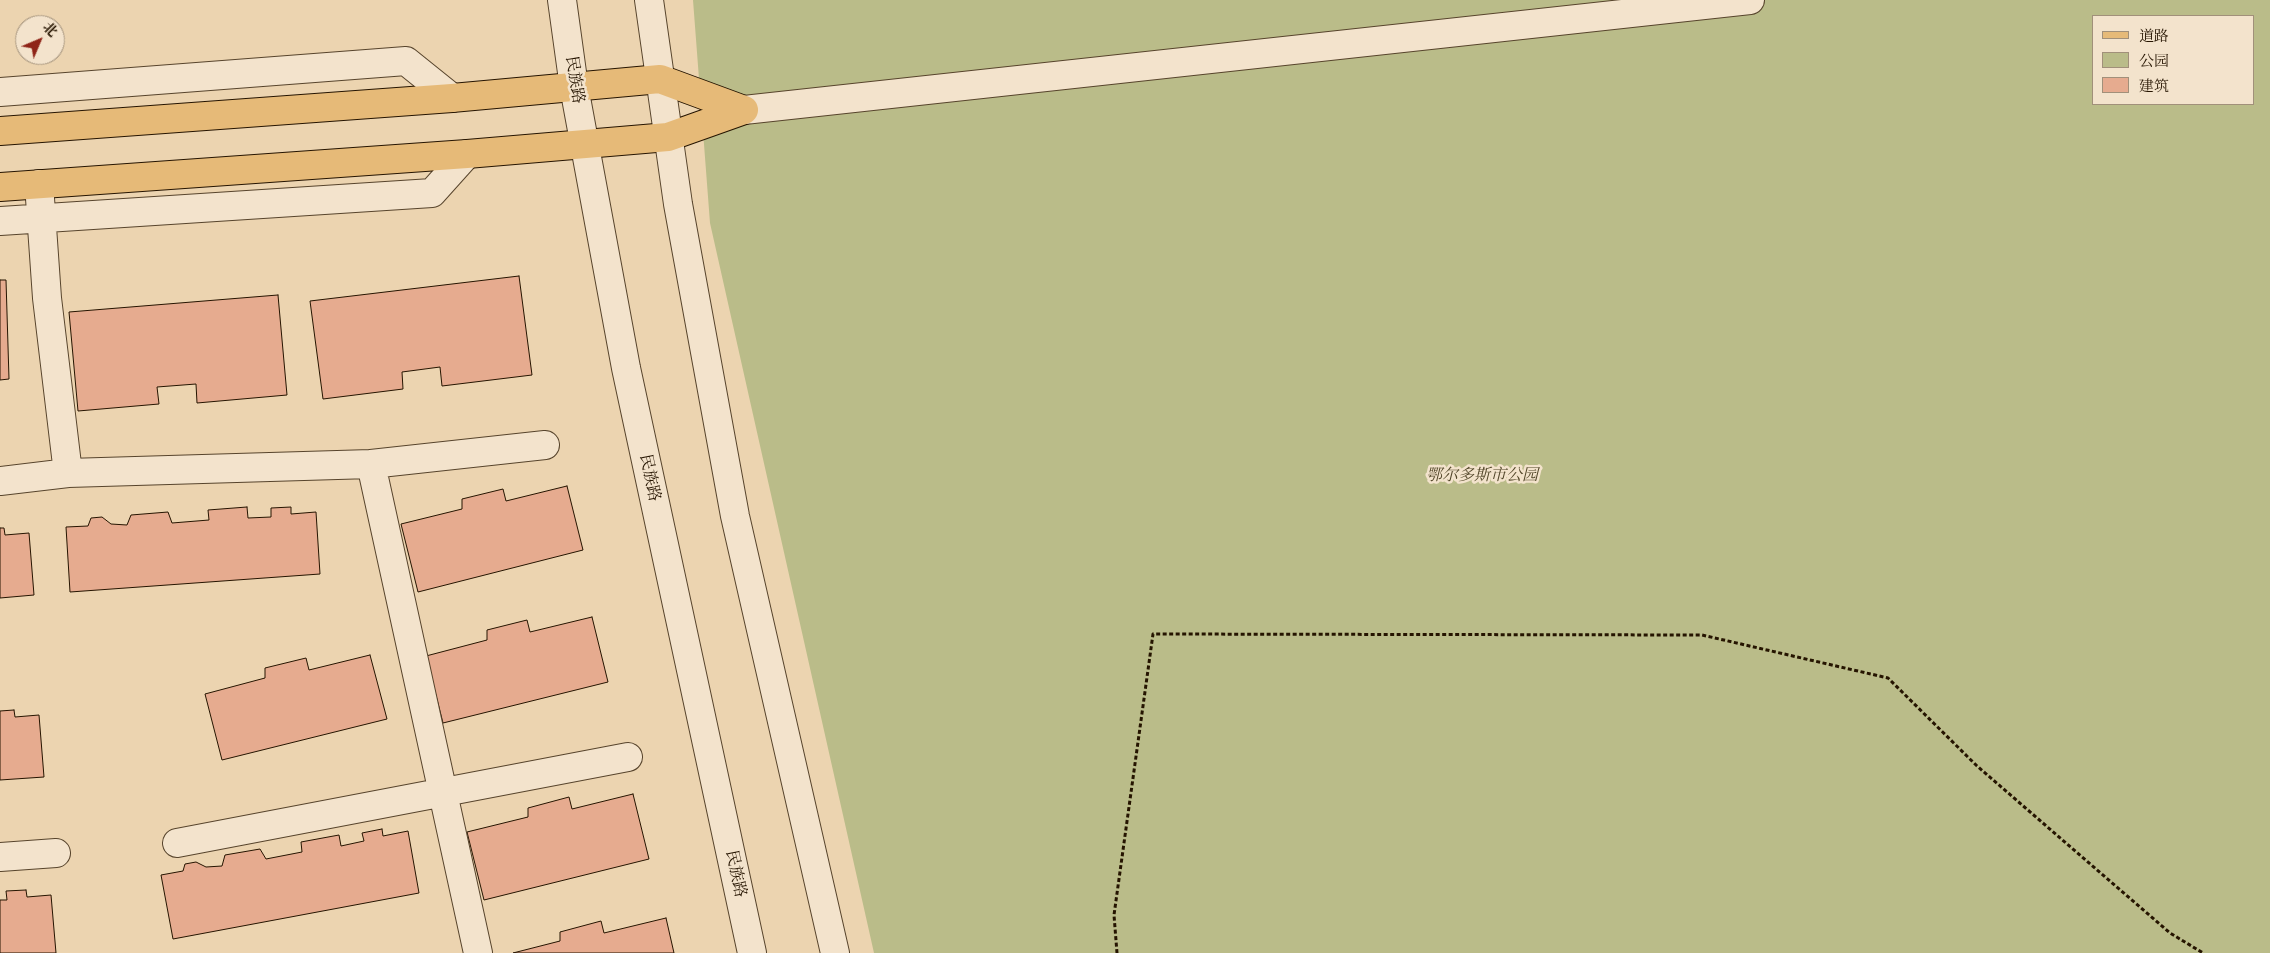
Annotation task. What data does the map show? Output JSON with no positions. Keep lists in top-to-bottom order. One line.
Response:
{"streets":{"street":["民族路"]},"parks":["鄂尔多斯市公园"],"legend":["道路","公园","建筑"],"north":"top right"}
